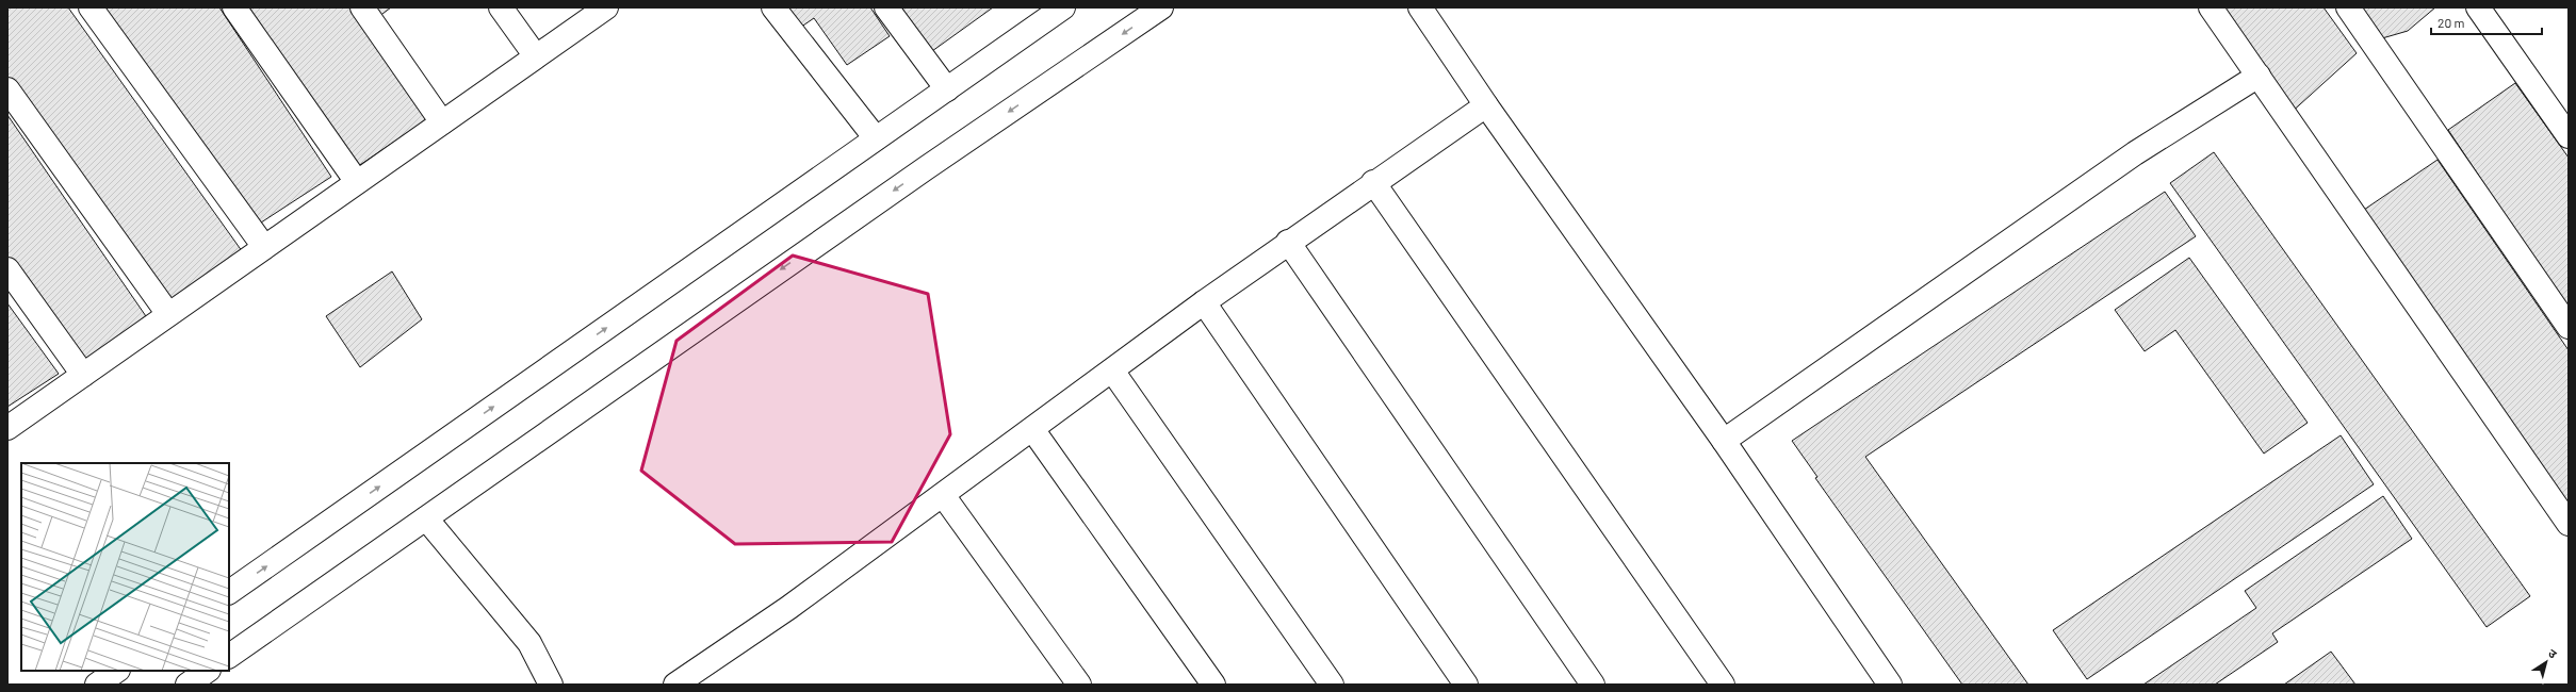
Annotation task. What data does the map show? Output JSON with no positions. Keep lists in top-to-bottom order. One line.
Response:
{"scale_bar":"20 m","north":"top right"}
